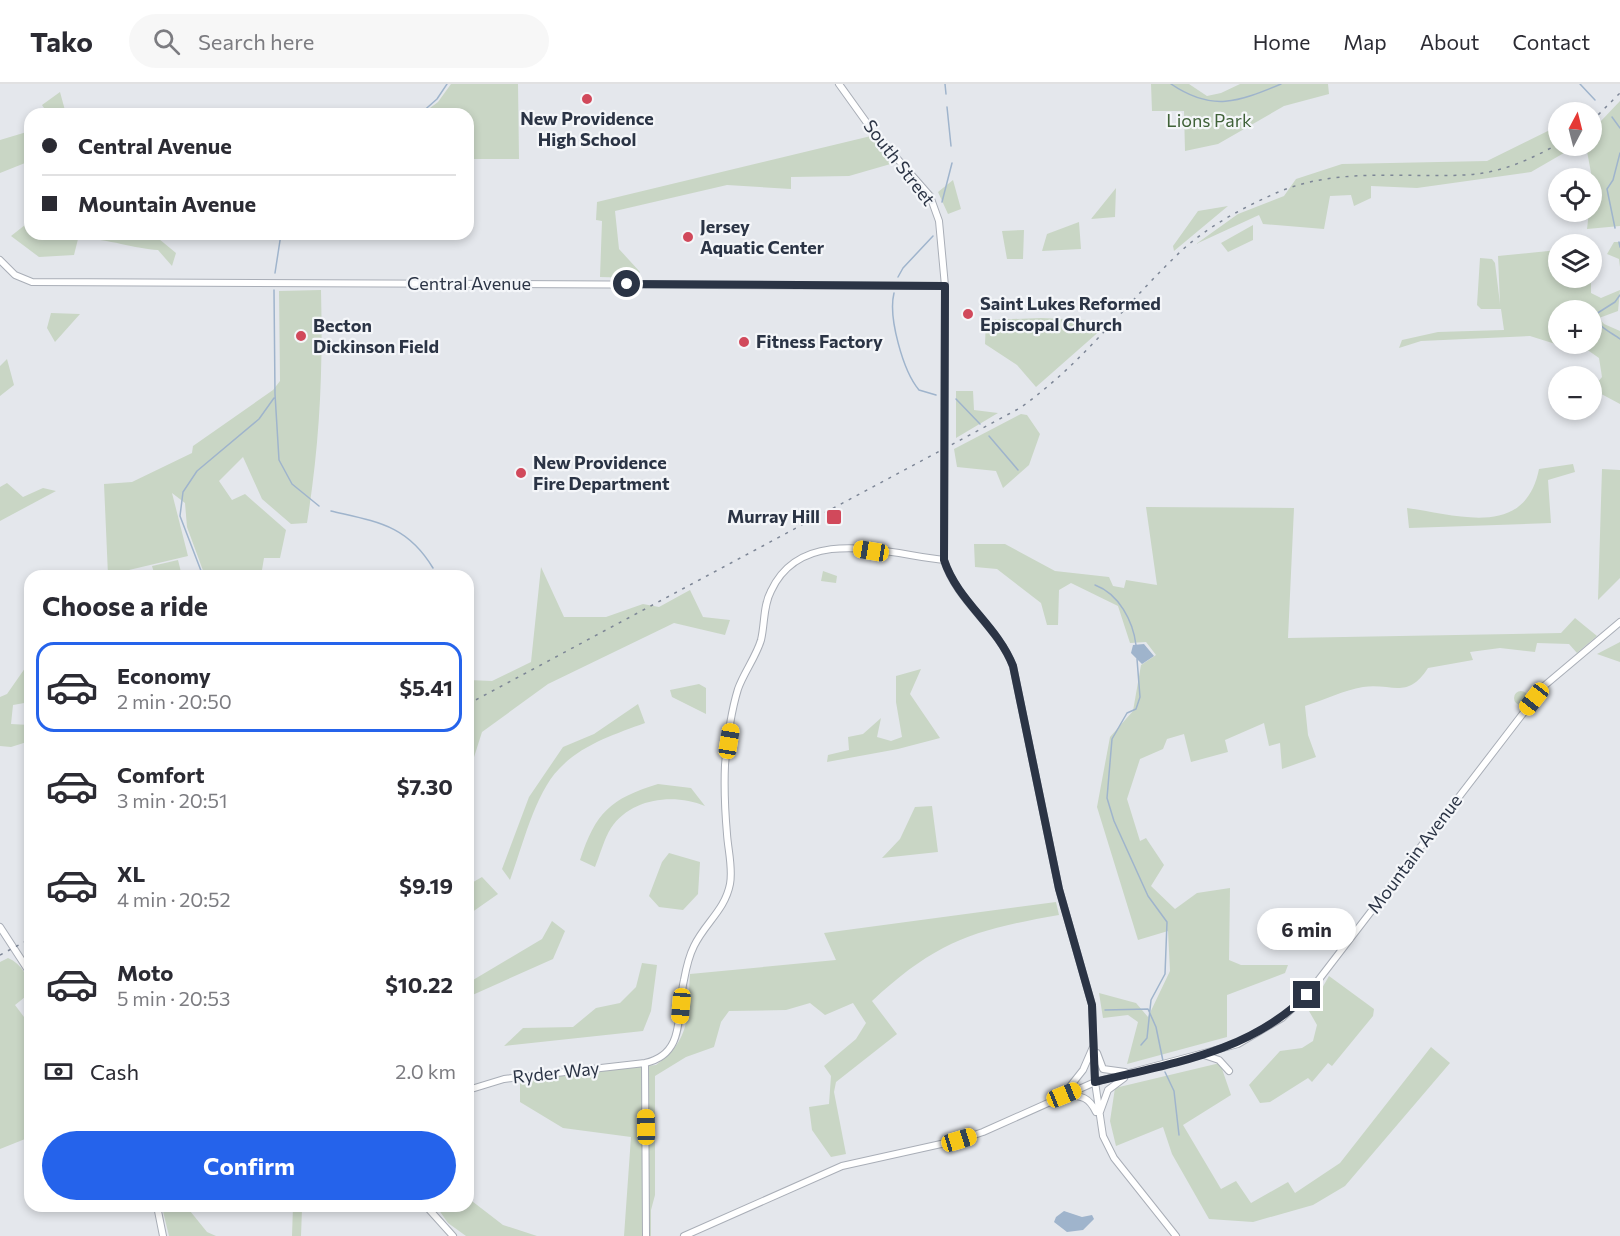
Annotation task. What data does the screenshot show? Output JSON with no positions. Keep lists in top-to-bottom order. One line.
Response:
{"streets":{"street":["South Street","Central Avenue","Mountain Avenue","Ryder Way"]},"crossings":[["South Street","Central Avenue"],["South Street","Mountain Avenue"]],"parks":["Lions Park"],"places":{"other":["New Providence High School","Jersey Aquatic Center","Saint Lukes Reformed Episcopal Church","Becton Dickinson Field","Fitness Factory","New Providence Fire Department"],"transit":["Murray Hill"]},"north":"top","page":{"header":"Tako","search":"Search here","nav":["Home","Map","About","Contact"],"map_buttons":["+","−"],"banner":["Central Avenue","Mountain Avenue"],"heading":"Choose a ride","list":[{"name":"Economy","note":"2 min · 20:50","value":"$5.41"},{"name":"Comfort","note":"3 min · 20:51","value":"$7.30"},{"name":"XL","note":"4 min · 20:52","value":"$9.19"},{"name":"Moto","note":"5 min · 20:53","value":"$10.22"}],"bubble":"6 min","pay":["Cash","2.0 km"],"buttons":"Confirm"}}
